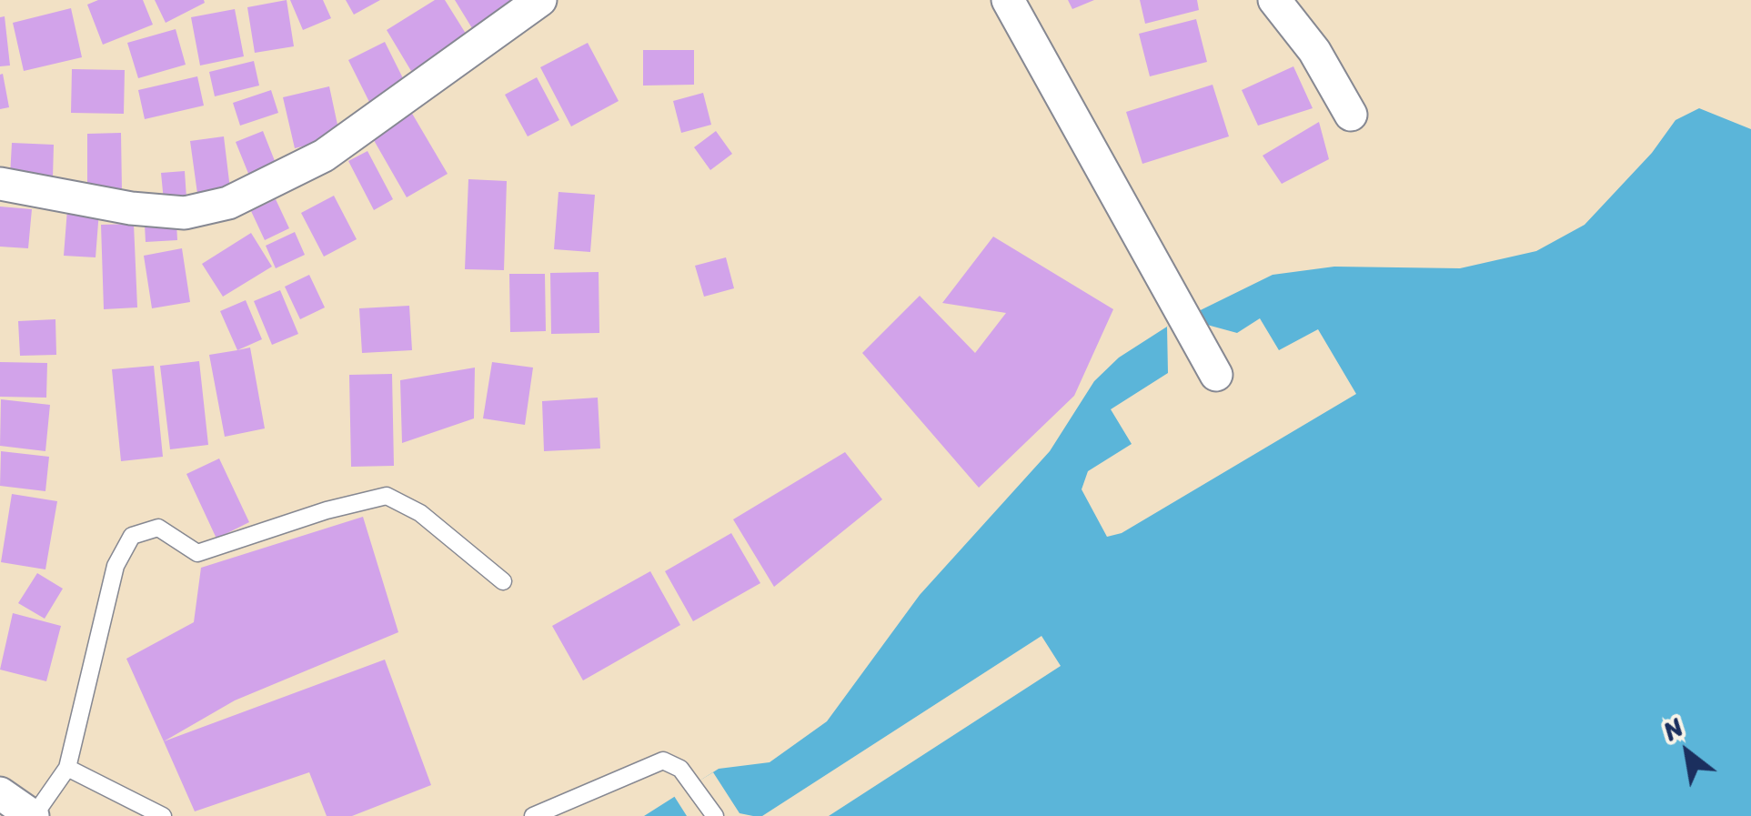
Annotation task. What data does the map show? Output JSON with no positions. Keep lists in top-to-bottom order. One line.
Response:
{"north":"top left"}
